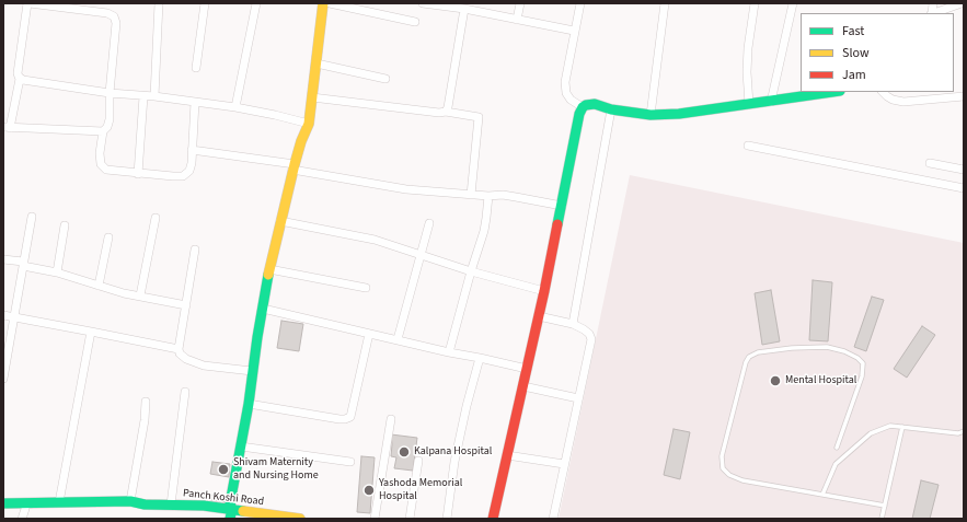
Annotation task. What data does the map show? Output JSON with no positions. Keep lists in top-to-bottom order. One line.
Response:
{"streets":{"street":["Panch Koshi Road"]},"places":["Mental Hospital","Kalpana Hospital","Shivam Maternity and Nursing Home","Yashoda Memorial Hospital"],"legend":["Fast","Slow","Jam"]}
